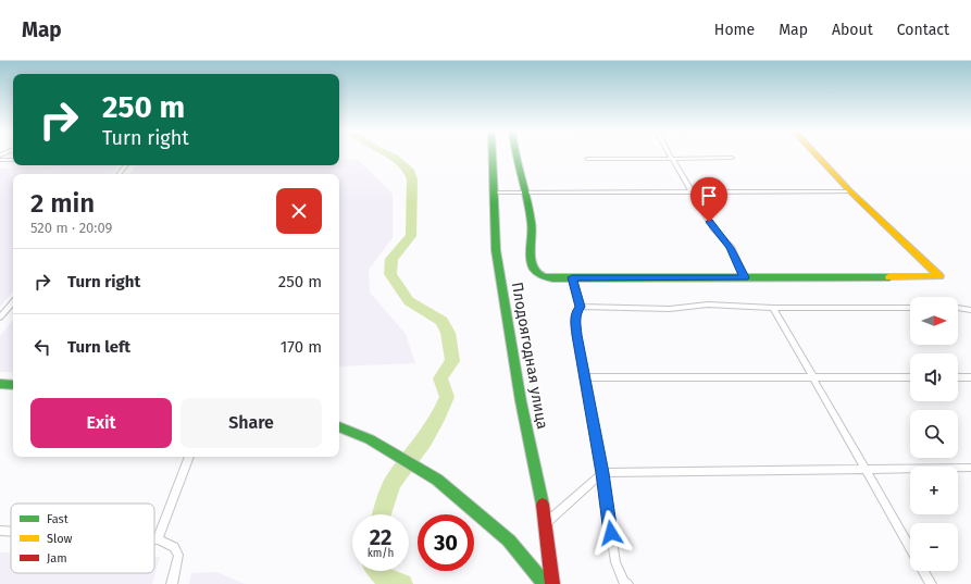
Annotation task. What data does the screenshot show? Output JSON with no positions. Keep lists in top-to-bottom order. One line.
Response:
{"streets":{"street":["Плодоягодная улица"]},"legend":["Fast","Slow","Jam"],"north":"right","page":{"header":"Map","nav":["Home","Map","About","Contact"],"turn":["250 m","Turn right"],"heading":["2 min","520 m · 20:09"],"list":[{"name":"Turn right","value":"250 m"},{"name":"Turn left","value":"170 m"}],"map_buttons":["+","−"],"buttons":["Exit","Share"],"speed":"22 km/h","limit":"30"}}
